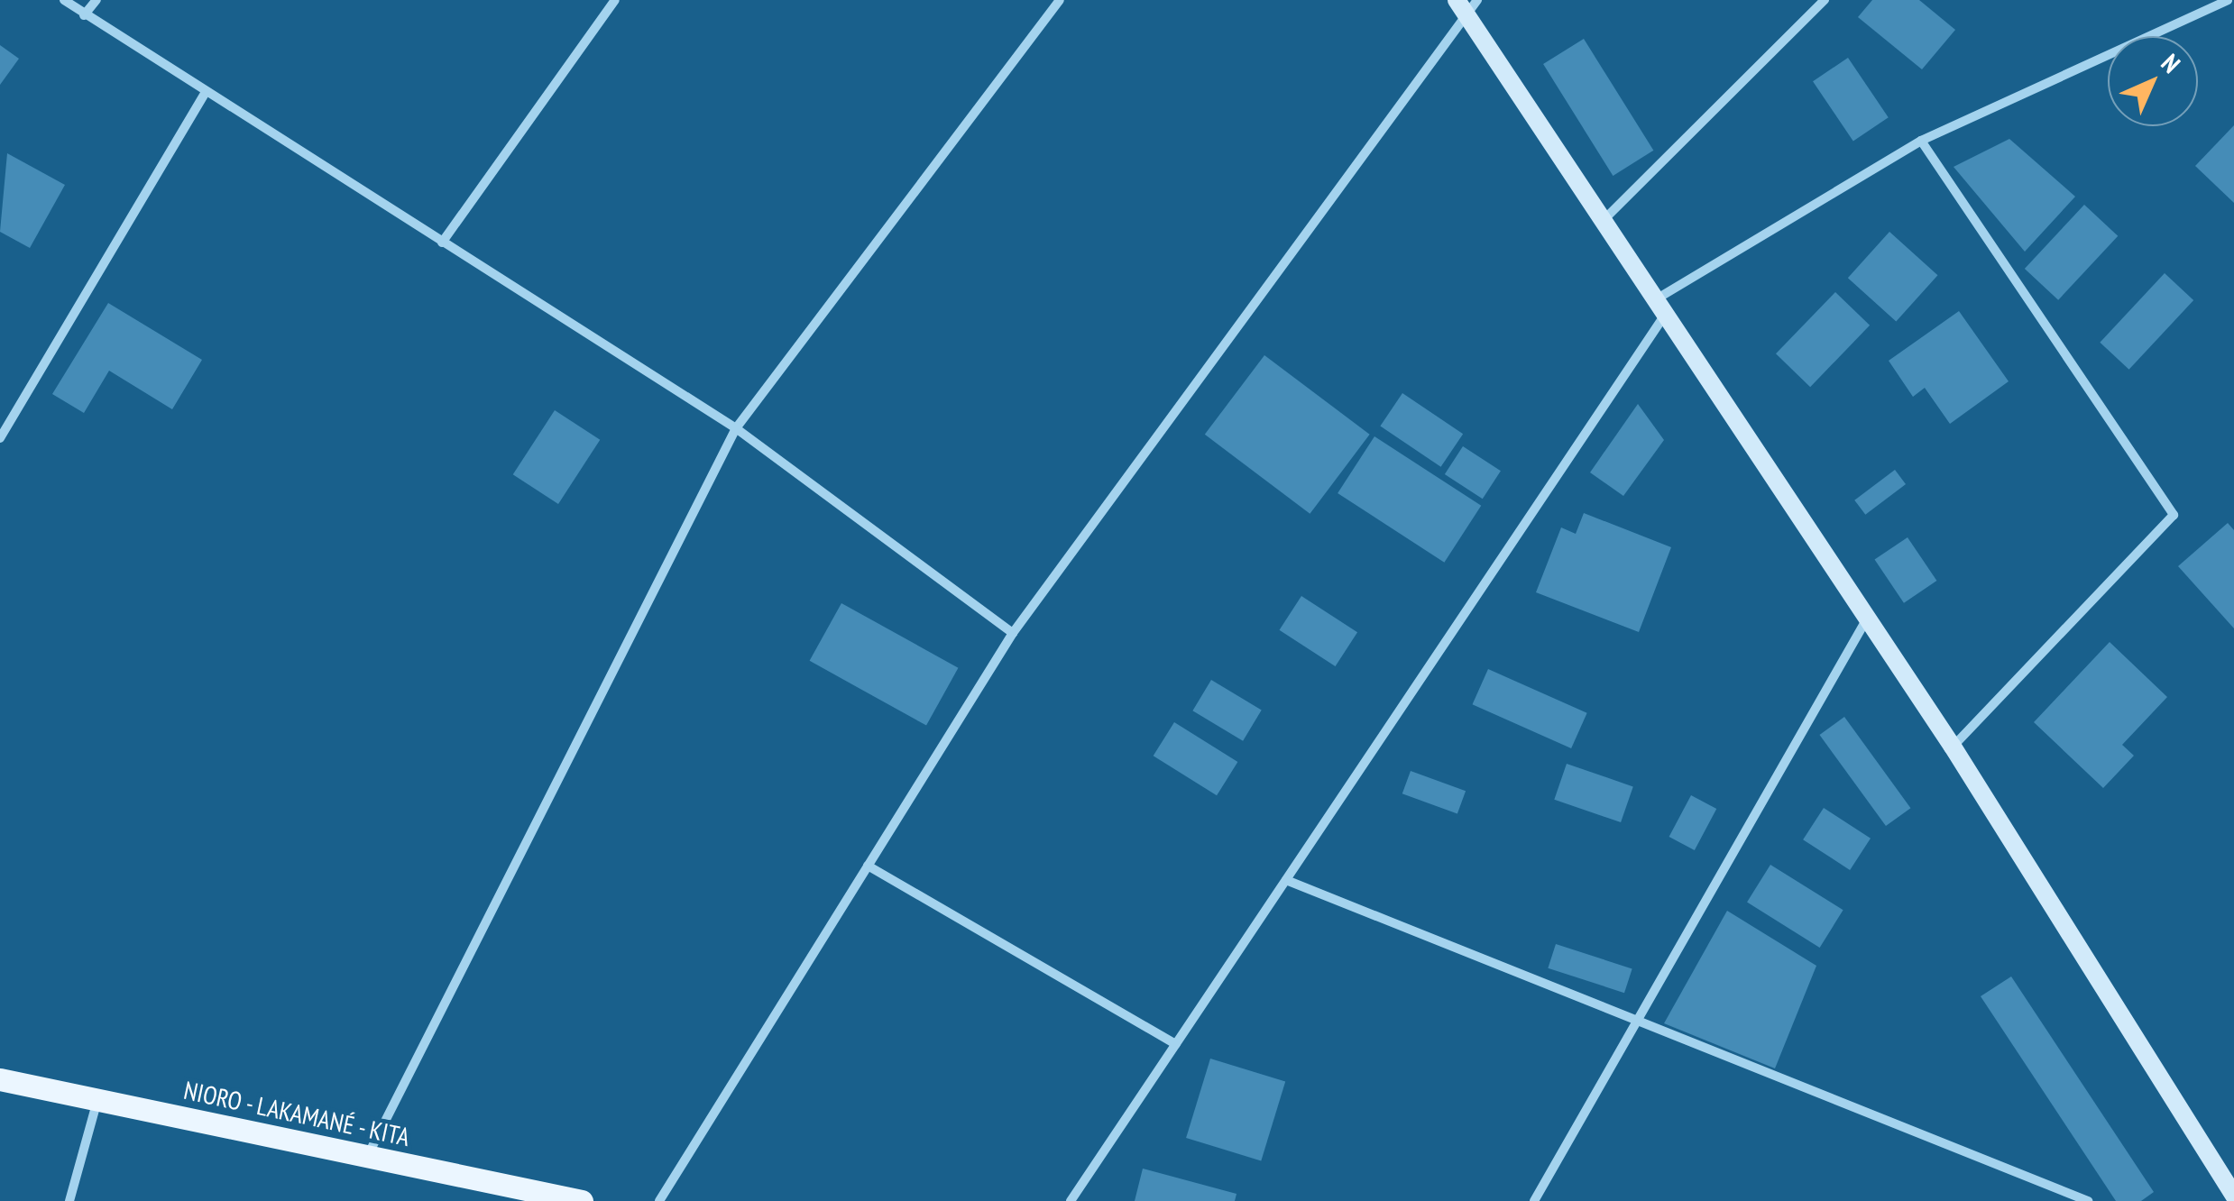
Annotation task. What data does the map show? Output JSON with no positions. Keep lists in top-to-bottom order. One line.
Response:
{"streets":{"main road":["NIORO - LAKAMANÉ - KITA"]},"north":"top right"}
